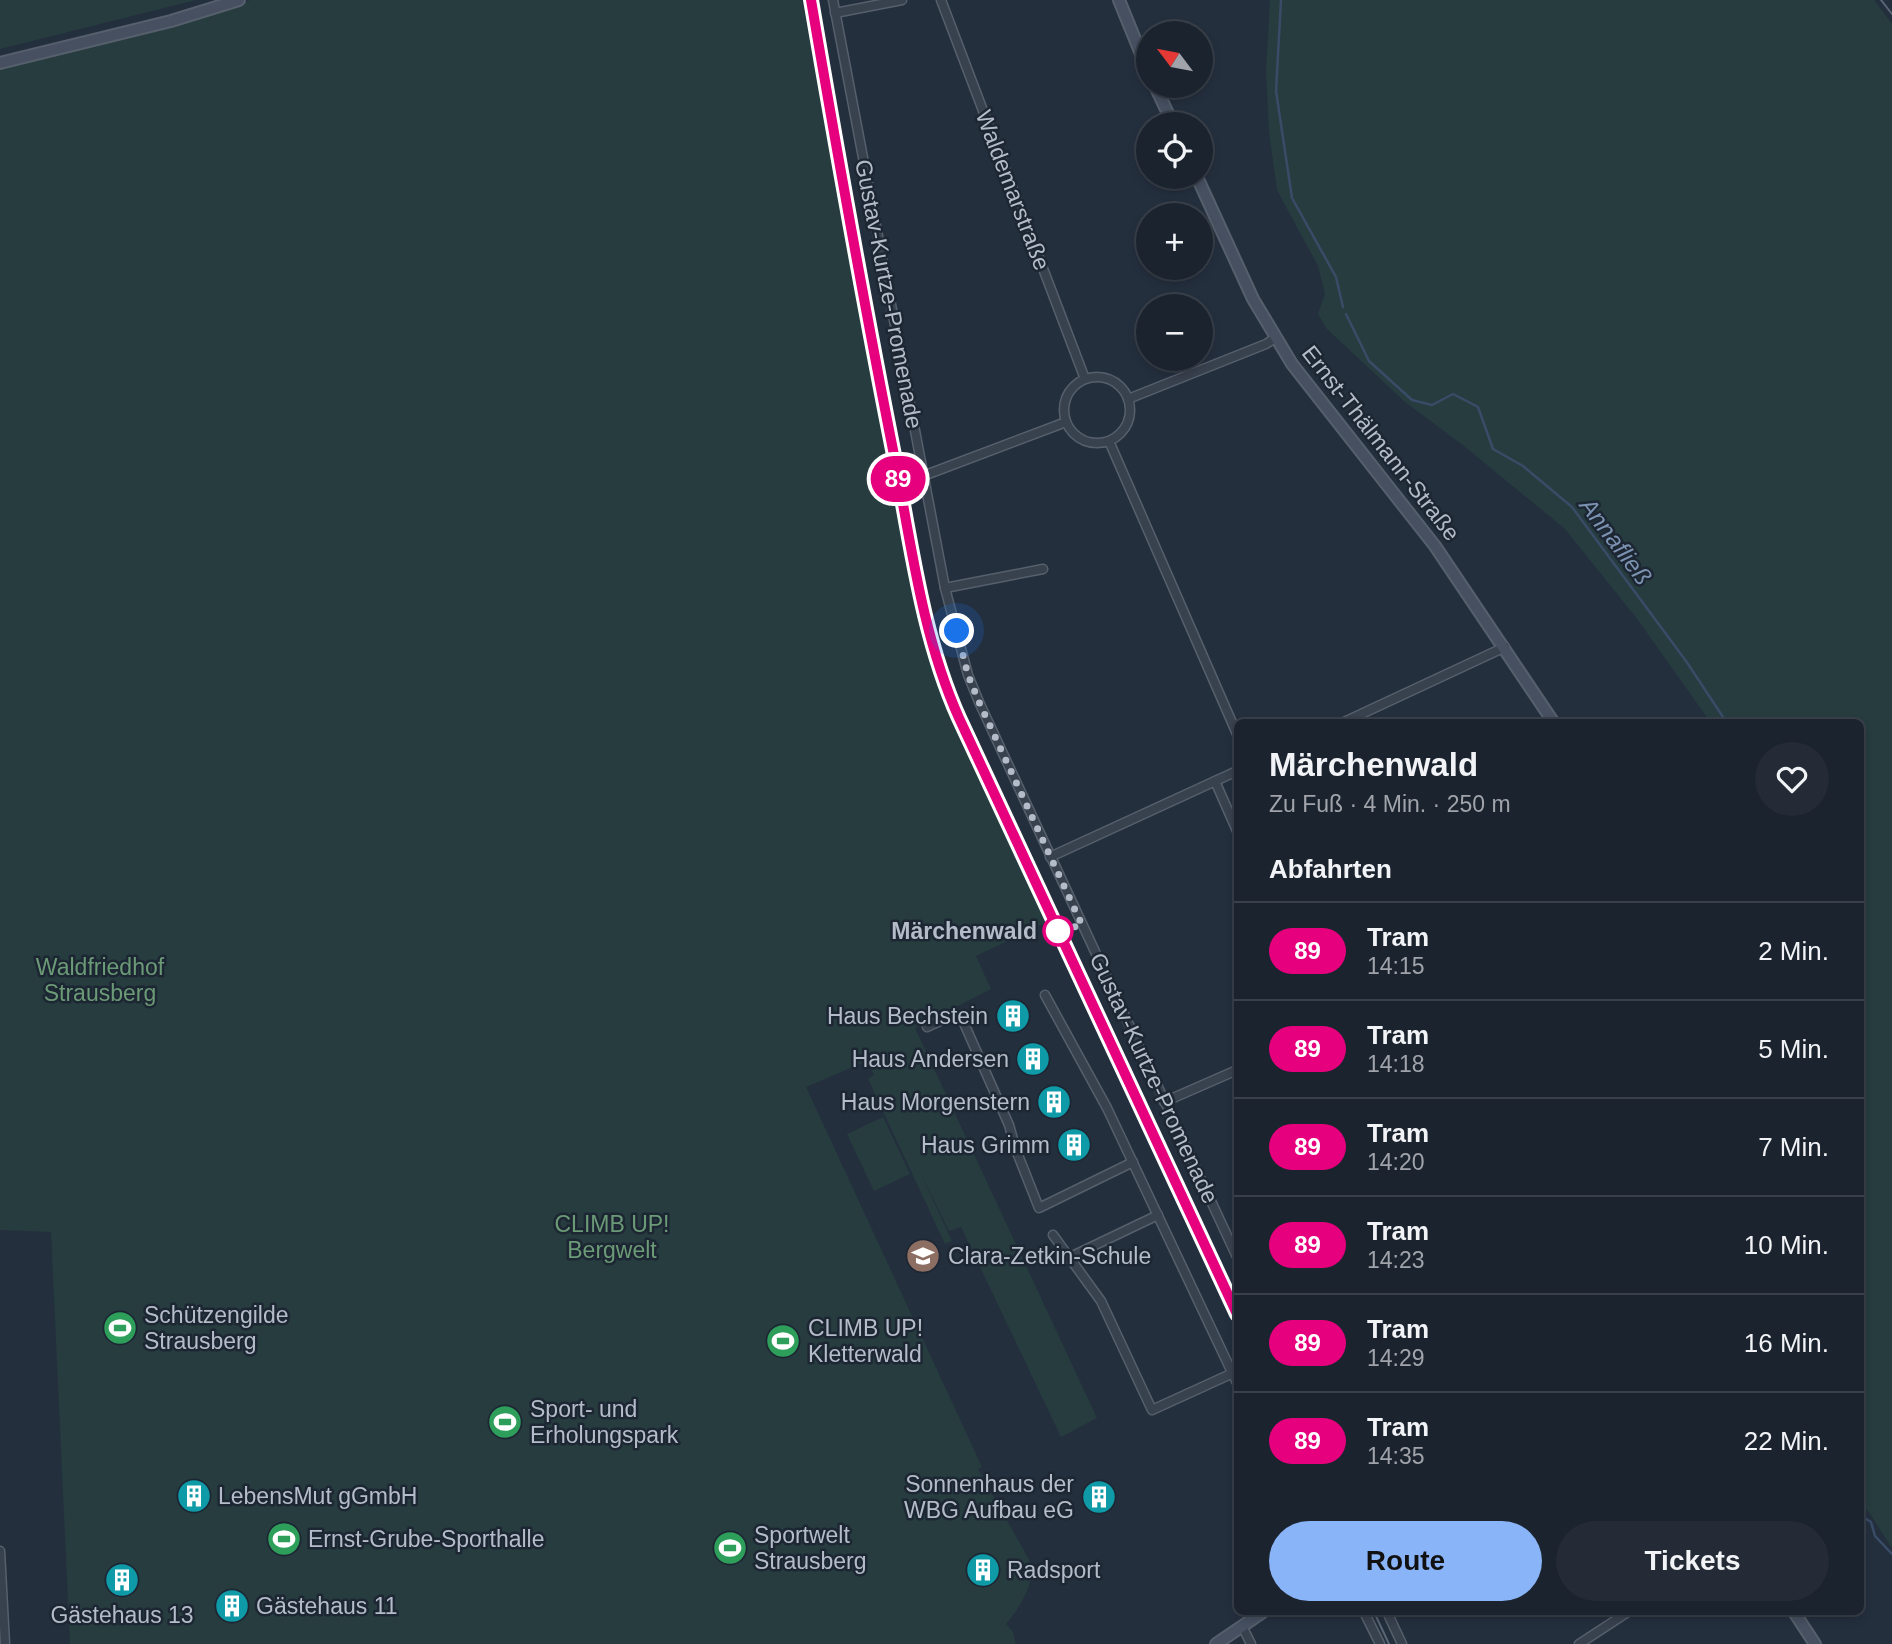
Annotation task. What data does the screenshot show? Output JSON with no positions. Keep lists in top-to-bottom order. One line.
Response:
{"streets":{"main road":["Ernst-Thälmann-Straße"],"street":["Waldemarstraße","Gustav-Kurtze-Promenade"]},"water":["Annafließ"],"parks":["Waldfriedhof Strausberg","CLIMB UP! Bergwelt"],"places":{"other":["Märchenwald"],"building":["Haus Bechstein","Haus Andersen","Haus Morgenstern","Haus Grimm","LebensMut gGmbH","Sonnenhaus der WBG Aufbau eG","Radsport","Gästehaus 13","Gästehaus 11"],"school or university":["Clara-Zetkin-Schule"],"sports":["Schützengilde Strausberg","CLIMB UP! Kletterwald","Sport- und Erholungspark","Ernst-Grube-Sporthalle","Sportwelt Strausberg"]},"lines":["tram line 89"],"north":"top left","page":{"on_map":"89","map_buttons":["+","−"],"heading":[["Märchenwald","Zu Fuß · 4 Min. · 250 m"],"Abfahrten"],"list":[{"mark":"89","name":"Tram","note":"14:15","value":"2 Min."},{"mark":"89","name":"Tram","note":"14:18","value":"5 Min."},{"mark":"89","name":"Tram","note":"14:20","value":"7 Min."},{"mark":"89","name":"Tram","note":"14:23","value":"10 Min."},{"mark":"89","name":"Tram","note":"14:29","value":"16 Min."},{"mark":"89","name":"Tram","note":"14:35","value":"22 Min."}],"buttons":["Route","Tickets"]}}
